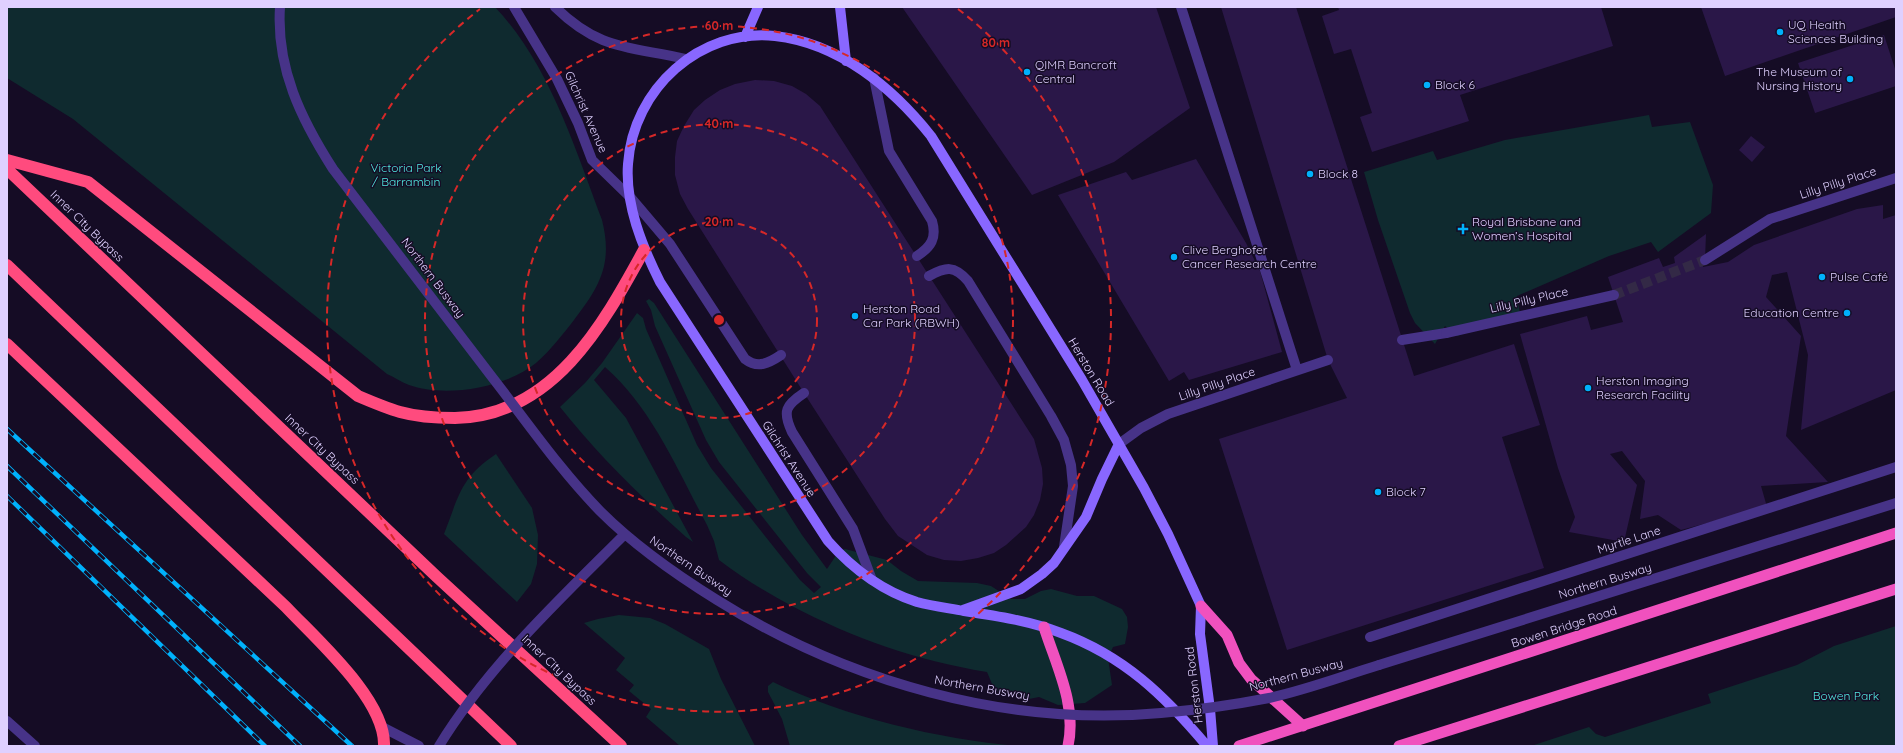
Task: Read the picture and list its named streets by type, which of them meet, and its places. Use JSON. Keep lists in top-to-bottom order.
{
  "streets": {
    "highway": ["Inner City Bypass", "Bowen Bridge Road"],
    "main road": ["Gilchrist Avenue", "Herston Road"],
    "street": ["Lilly Pilly Place", "Northern Busway", "Myrtle Lane"]
  },
  "crossings": [
    ["Gilchrist Avenue", "Herston Road"],
    ["Lilly Pilly Place", "Herston Road"]
  ],
  "parks": ["Victoria Park / Barrambin", "Bowen Park"],
  "places": {
    "other": [
      "UQ Health Sciences Building",
      "QIMR Bancroft Central",
      "The Museum of Nursing History",
      "Block 6",
      "Block 8",
      "Clive Berghofer Cancer Research Centre",
      "Pulse Café",
      "Education Centre",
      "Herston Road Car Park (RBWH)",
      "Herston Imaging Research Facility",
      "Block 7"
    ],
    "health": ["Royal Brisbane and Women’s Hospital"]
  },
  "rings": [
    "60 m",
    "80 m",
    "40 m",
    "20 m"
  ]
}
